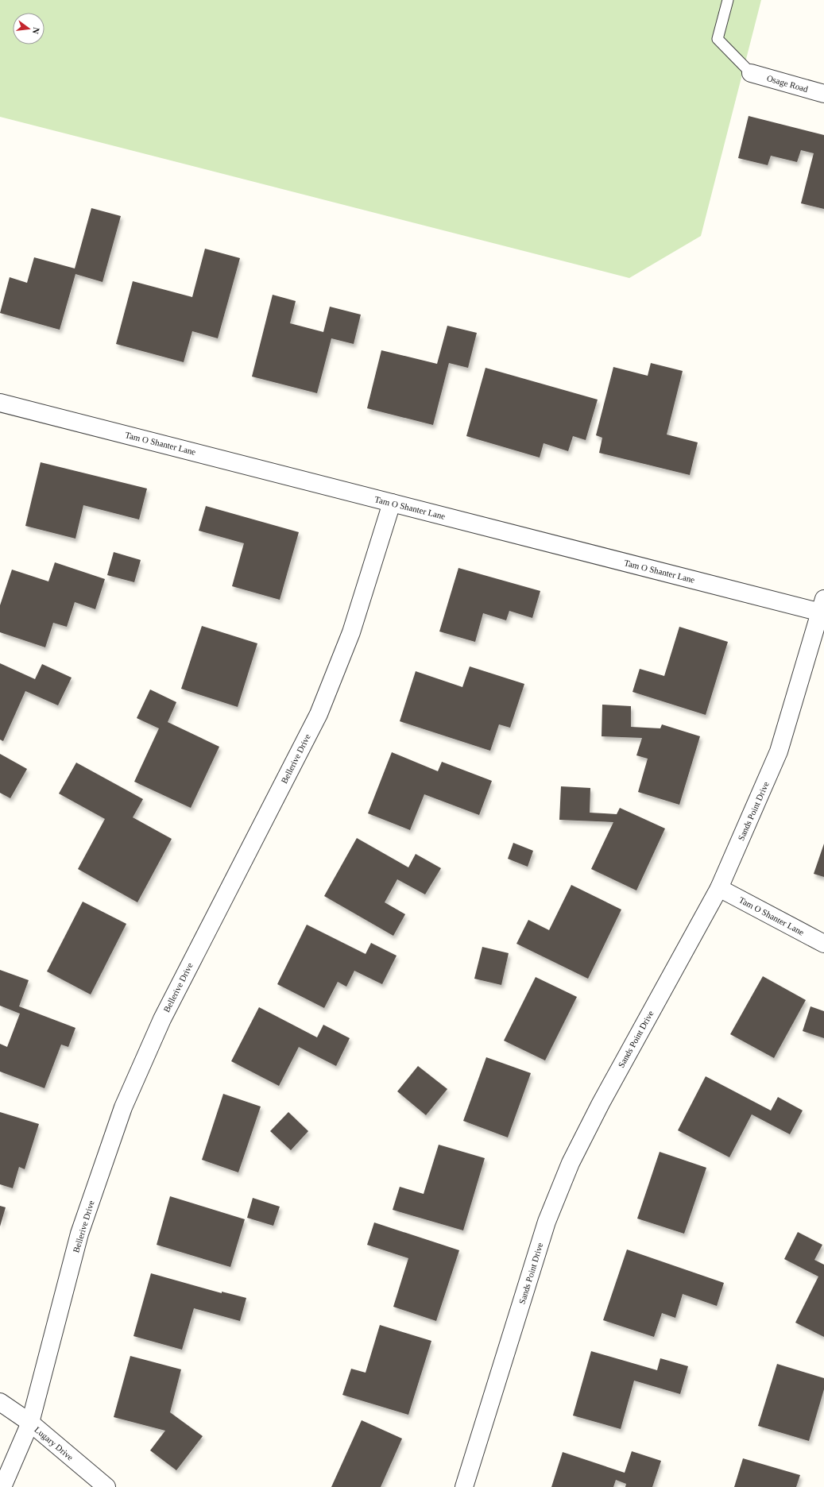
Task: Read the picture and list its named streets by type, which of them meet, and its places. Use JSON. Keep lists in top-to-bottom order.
{
  "streets": {
    "street": [
      "Osage Road",
      "Tam O Shanter Lane",
      "Bellerive Drive",
      "Sands Point Drive",
      "Lugary Drive"
    ]
  },
  "crossings": [
    ["Tam O Shanter Lane", "Bellerive Drive"],
    ["Tam O Shanter Lane", "Sands Point Drive"],
    ["Bellerive Drive", "Lugary Drive"]
  ],
  "north": "right"
}
